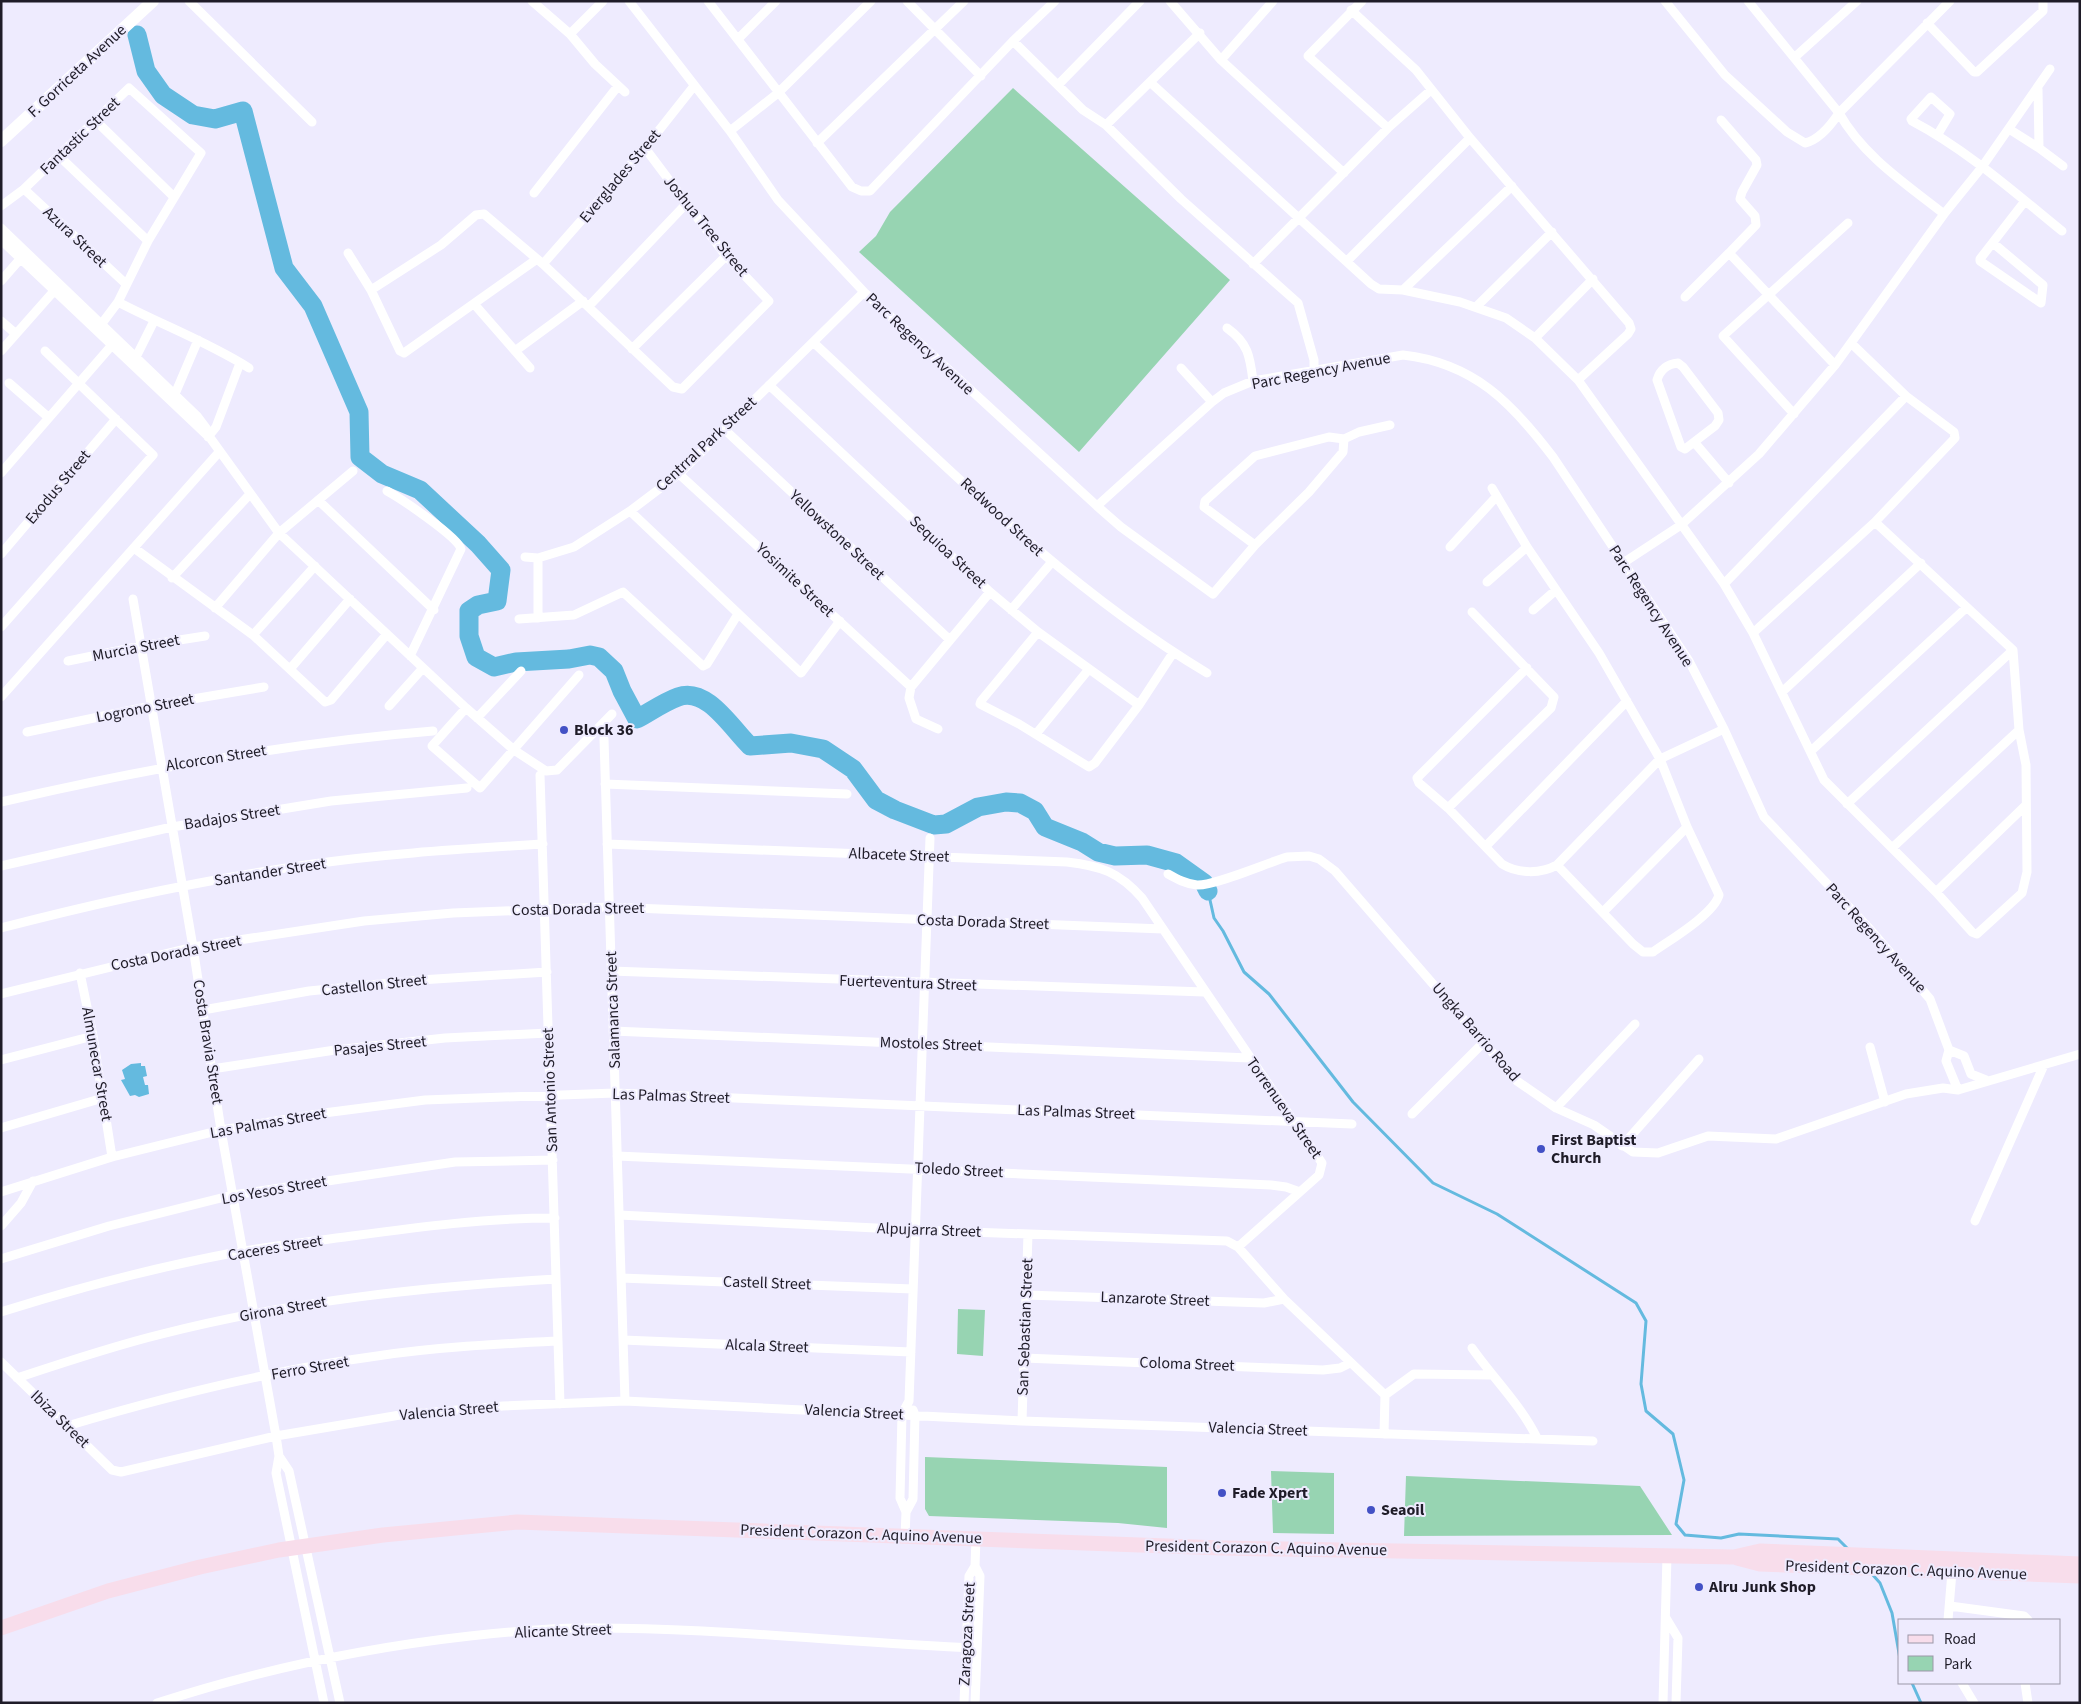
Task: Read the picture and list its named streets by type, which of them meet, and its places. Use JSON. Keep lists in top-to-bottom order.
{
  "streets": {
    "main road": ["F. Gorriceta Avenue", "President Corazon C. Aquino Avenue"],
    "street": [
      "Fantastic Street",
      "Everglades Street",
      "Joshua Tree Street",
      "Azura Street",
      "Parc Regency Avenue",
      "Centrral Park Street",
      "Exodus Street",
      "Redwood Street",
      "Yellowstone Street",
      "Sequioa Street",
      "Yosimite Street",
      "Murcia Street",
      "Logrono Street",
      "Alcorcon Street",
      "Badajos Street",
      "Albacete Street",
      "Santander Street",
      "Costa Dorada Street",
      "Fuerteventura Street",
      "Castellon Street",
      "Salamanca Street",
      "Ungka Barrio Road",
      "Costa Bravia Street",
      "Mostoles Street",
      "Pasajes Street",
      "Almunecar Street",
      "San Antonio Street",
      "Las Palmas Street",
      "Torrenueva Street",
      "Toledo Street",
      "Los Yesos Street",
      "Alpujarra Street",
      "Caceres Street",
      "Castell Street",
      "Lanzarote Street",
      "Girona Street",
      "San Sebastian Street",
      "Alcala Street",
      "Coloma Street",
      "Ferro Street",
      "Valencia Street",
      "Ibiza Street",
      "Alicante Street",
      "Zaragoza Street"
    ]
  },
  "crossings": [
    ["Fantastic Street", "Azura Street"],
    ["Everglades Street", "Joshua Tree Street"],
    ["Everglades Street", "Parc Regency Avenue"],
    ["Parc Regency Avenue", "Centrral Park Street"],
    ["Parc Regency Avenue", "Ungka Barrio Road"],
    ["Centrral Park Street", "Redwood Street"],
    ["Centrral Park Street", "Yellowstone Street"],
    ["Centrral Park Street", "Sequioa Street"],
    ["Centrral Park Street", "Yosimite Street"],
    ["Murcia Street", "Costa Bravia Street"],
    ["Logrono Street", "Costa Bravia Street"],
    ["Alcorcon Street", "Costa Bravia Street"],
    ["Badajos Street", "Costa Bravia Street"],
    ["Albacete Street", "Costa Dorada Street"],
    ["Albacete Street", "Salamanca Street"],
    ["Albacete Street", "Torrenueva Street"],
    ["Santander Street", "Costa Bravia Street"],
    ["Santander Street", "San Antonio Street"],
    ["Costa Dorada Street", "Salamanca Street"],
    ["Costa Dorada Street", "Costa Bravia Street"],
    ["Costa Dorada Street", "Almunecar Street"],
    ["Costa Dorada Street", "San Antonio Street"],
    ["Costa Dorada Street", "Torrenueva Street"],
    ["Fuerteventura Street", "Salamanca Street"],
    ["Fuerteventura Street", "Torrenueva Street"],
    ["Castellon Street", "Costa Bravia Street"],
    ["Castellon Street", "San Antonio Street"],
    ["Salamanca Street", "Mostoles Street"],
    ["Salamanca Street", "Las Palmas Street"],
    ["Salamanca Street", "Toledo Street"],
    ["Salamanca Street", "Alpujarra Street"],
    ["Salamanca Street", "Castell Street"],
    ["Salamanca Street", "Alcala Street"],
    ["Salamanca Street", "Valencia Street"],
    ["Costa Bravia Street", "Pasajes Street"],
    ["Costa Bravia Street", "Las Palmas Street"],
    ["Costa Bravia Street", "Los Yesos Street"],
    ["Costa Bravia Street", "Caceres Street"],
    ["Costa Bravia Street", "Girona Street"],
    ["Costa Bravia Street", "Ferro Street"],
    ["Costa Bravia Street", "Valencia Street"],
    ["Costa Bravia Street", "President Corazon C. Aquino Avenue"],
    ["Mostoles Street", "Torrenueva Street"],
    ["Pasajes Street", "San Antonio Street"],
    ["Almunecar Street", "Las Palmas Street"],
    ["San Antonio Street", "Las Palmas Street"],
    ["San Antonio Street", "Los Yesos Street"],
    ["San Antonio Street", "Caceres Street"],
    ["San Antonio Street", "Girona Street"],
    ["San Antonio Street", "Ferro Street"],
    ["San Antonio Street", "Valencia Street"],
    ["Las Palmas Street", "Torrenueva Street"],
    ["Torrenueva Street", "Toledo Street"],
    ["Torrenueva Street", "Alpujarra Street"],
    ["Alpujarra Street", "San Sebastian Street"],
    ["Lanzarote Street", "San Sebastian Street"],
    ["Girona Street", "Ibiza Street"],
    ["San Sebastian Street", "Coloma Street"],
    ["San Sebastian Street", "Valencia Street"],
    ["Ferro Street", "Ibiza Street"],
    ["Valencia Street", "Ibiza Street"],
    ["President Corazon C. Aquino Avenue", "Zaragoza Street"],
    ["Alicante Street", "Zaragoza Street"]
  ],
  "places": [
    "Block 36",
    "First Baptist Church",
    "Fade Xpert",
    "Seaoil",
    "Alru Junk Shop"
  ],
  "legend": ["Road", "Park"]
}
